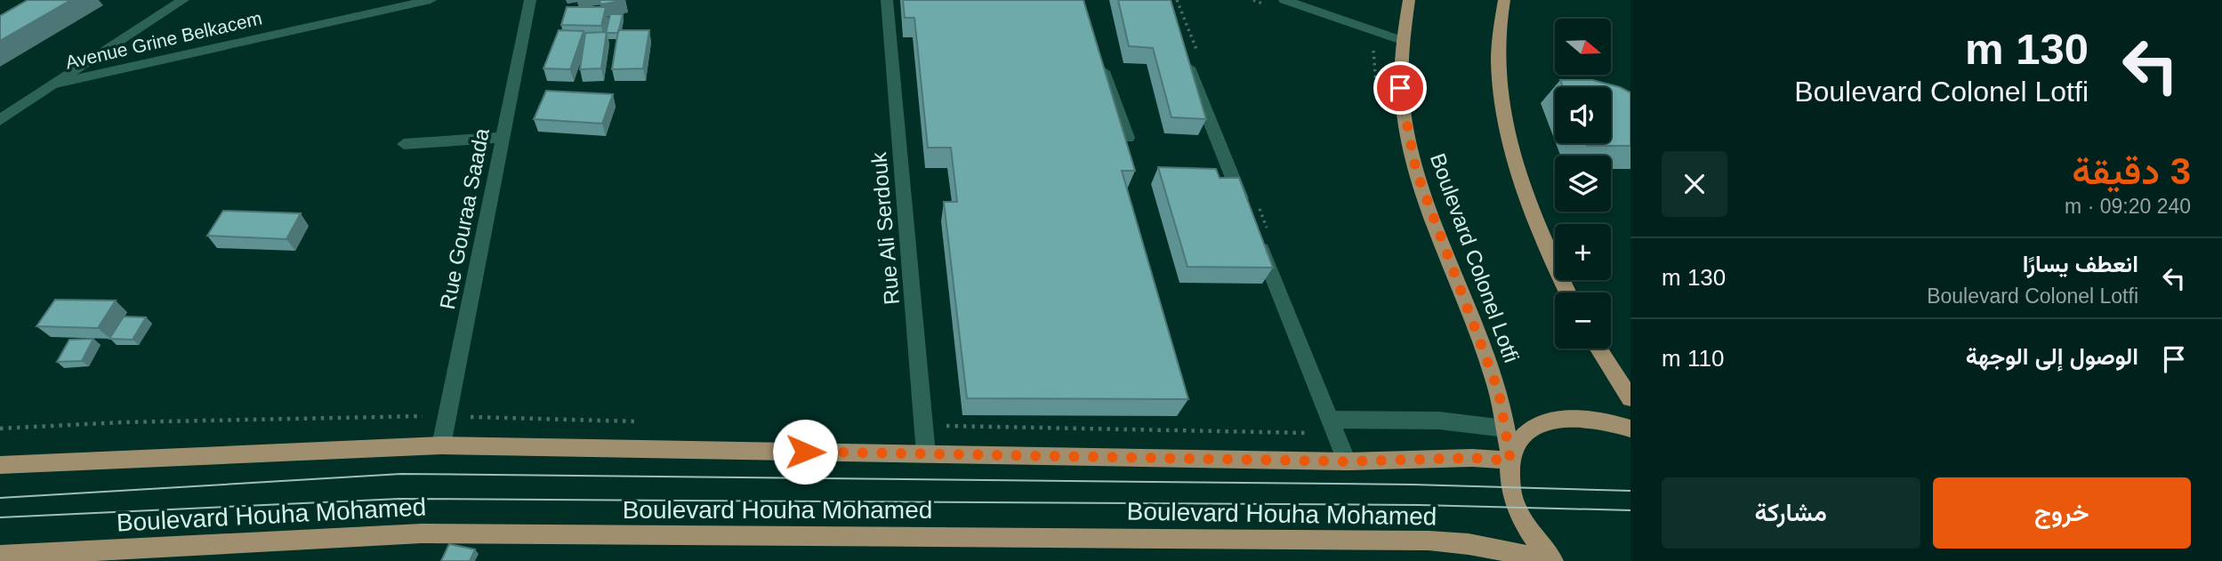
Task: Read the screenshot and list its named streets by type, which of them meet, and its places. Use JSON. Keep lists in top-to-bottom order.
{
  "streets": {
    "main road": ["Boulevard Colonel Lotfi", "Boulevard Houha Mohamed"],
    "street": ["Avenue Grine Belkacem", "Rue Gouraa Saada", "Rue Ali Serdouk"]
  },
  "crossings": [
    ["Boulevard Colonel Lotfi", "Boulevard Houha Mohamed"]
  ],
  "north": "right",
  "page": {
    "turn": ["130 m", "Boulevard Colonel Lotfi"],
    "map_buttons": ["+", "−"],
    "heading": ["3 دقيقة", "240 m · 09:20"],
    "list": [
      {
        "name": "انعطف يسارًا",
        "note": "Boulevard Colonel Lotfi",
        "value": "130 m"
      },
      {
        "name": "الوصول إلى الوجهة",
        "value": "110 m"
      }
    ],
    "buttons": ["خروج", "مشاركة"]
  }
}
